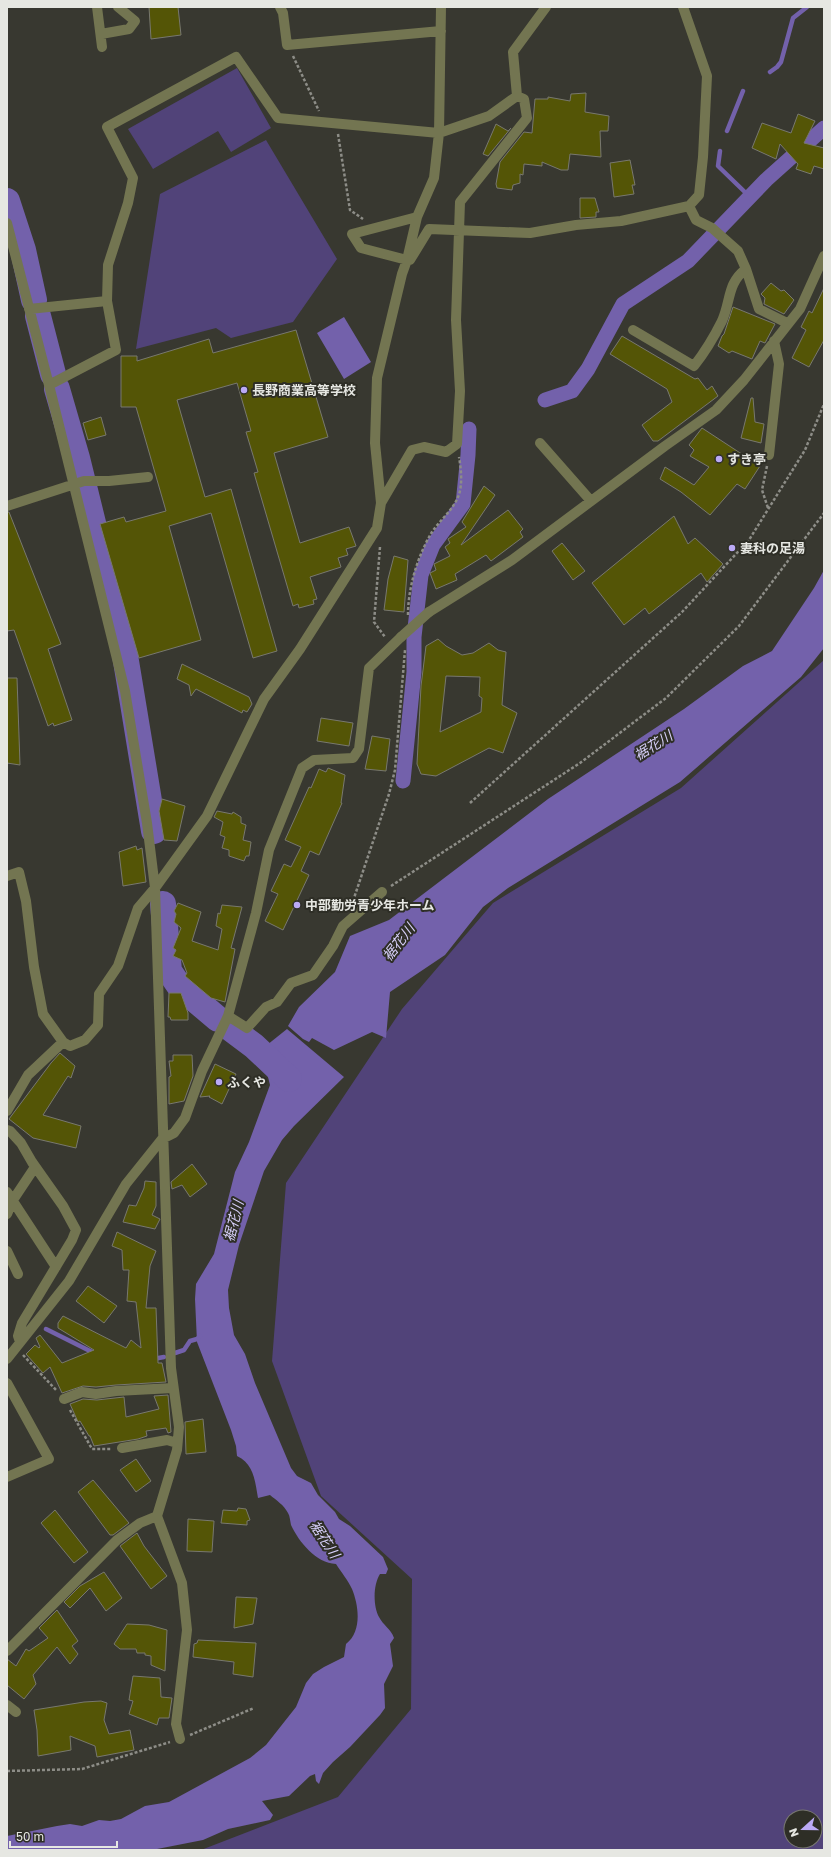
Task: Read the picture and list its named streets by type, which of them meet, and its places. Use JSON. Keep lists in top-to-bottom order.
{
  "water": ["裾花川"],
  "places": [
    "長野商業高等学校",
    "すき亭",
    "妻科の足湯",
    "中部勤労青少年ホーム",
    "ふくや"
  ],
  "scale_bar": "50 m",
  "north": "left"
}
